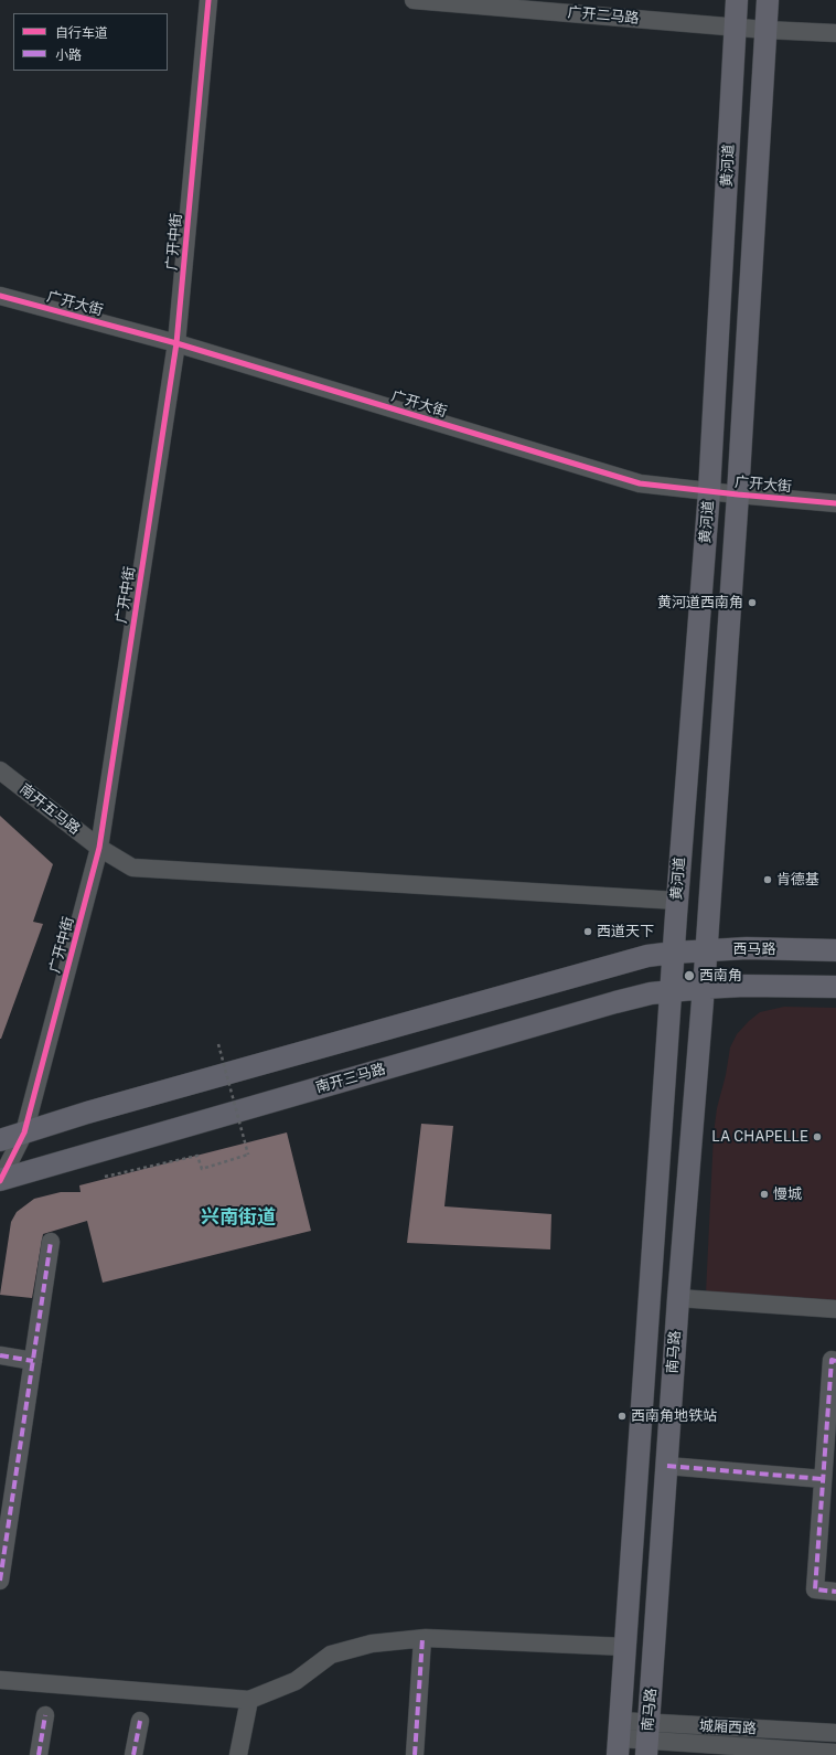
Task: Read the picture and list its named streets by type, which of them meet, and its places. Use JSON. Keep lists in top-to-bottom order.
{
  "streets": {
    "main road": [
      "黄河道",
      "西马路",
      "南开三马路",
      "南马路"
    ],
    "street": [
      "广开二马路",
      "广开中街",
      "广开大街",
      "南开五马路",
      "城厢西路"
    ]
  },
  "crossings": [
    ["广开二马路", "黄河道"],
    ["黄河道", "广开大街"],
    ["黄河道", "南开五马路"],
    ["黄河道", "西马路"],
    ["黄河道", "南开三马路"],
    ["黄河道", "南马路"],
    ["广开中街", "广开大街"],
    ["广开中街", "南开五马路"],
    ["广开中街", "南开三马路"],
    ["西马路", "南马路"],
    ["南开三马路", "南马路"],
    ["南马路", "城厢西路"]
  ],
  "districts": ["兴南街道"],
  "places": [
    "黄河道西南角",
    "肯德基",
    "西道天下",
    "西南角",
    "LA CHAPELLE",
    "慢城",
    "西南角地铁站"
  ],
  "legend": ["自行车道", "小路"]
}
